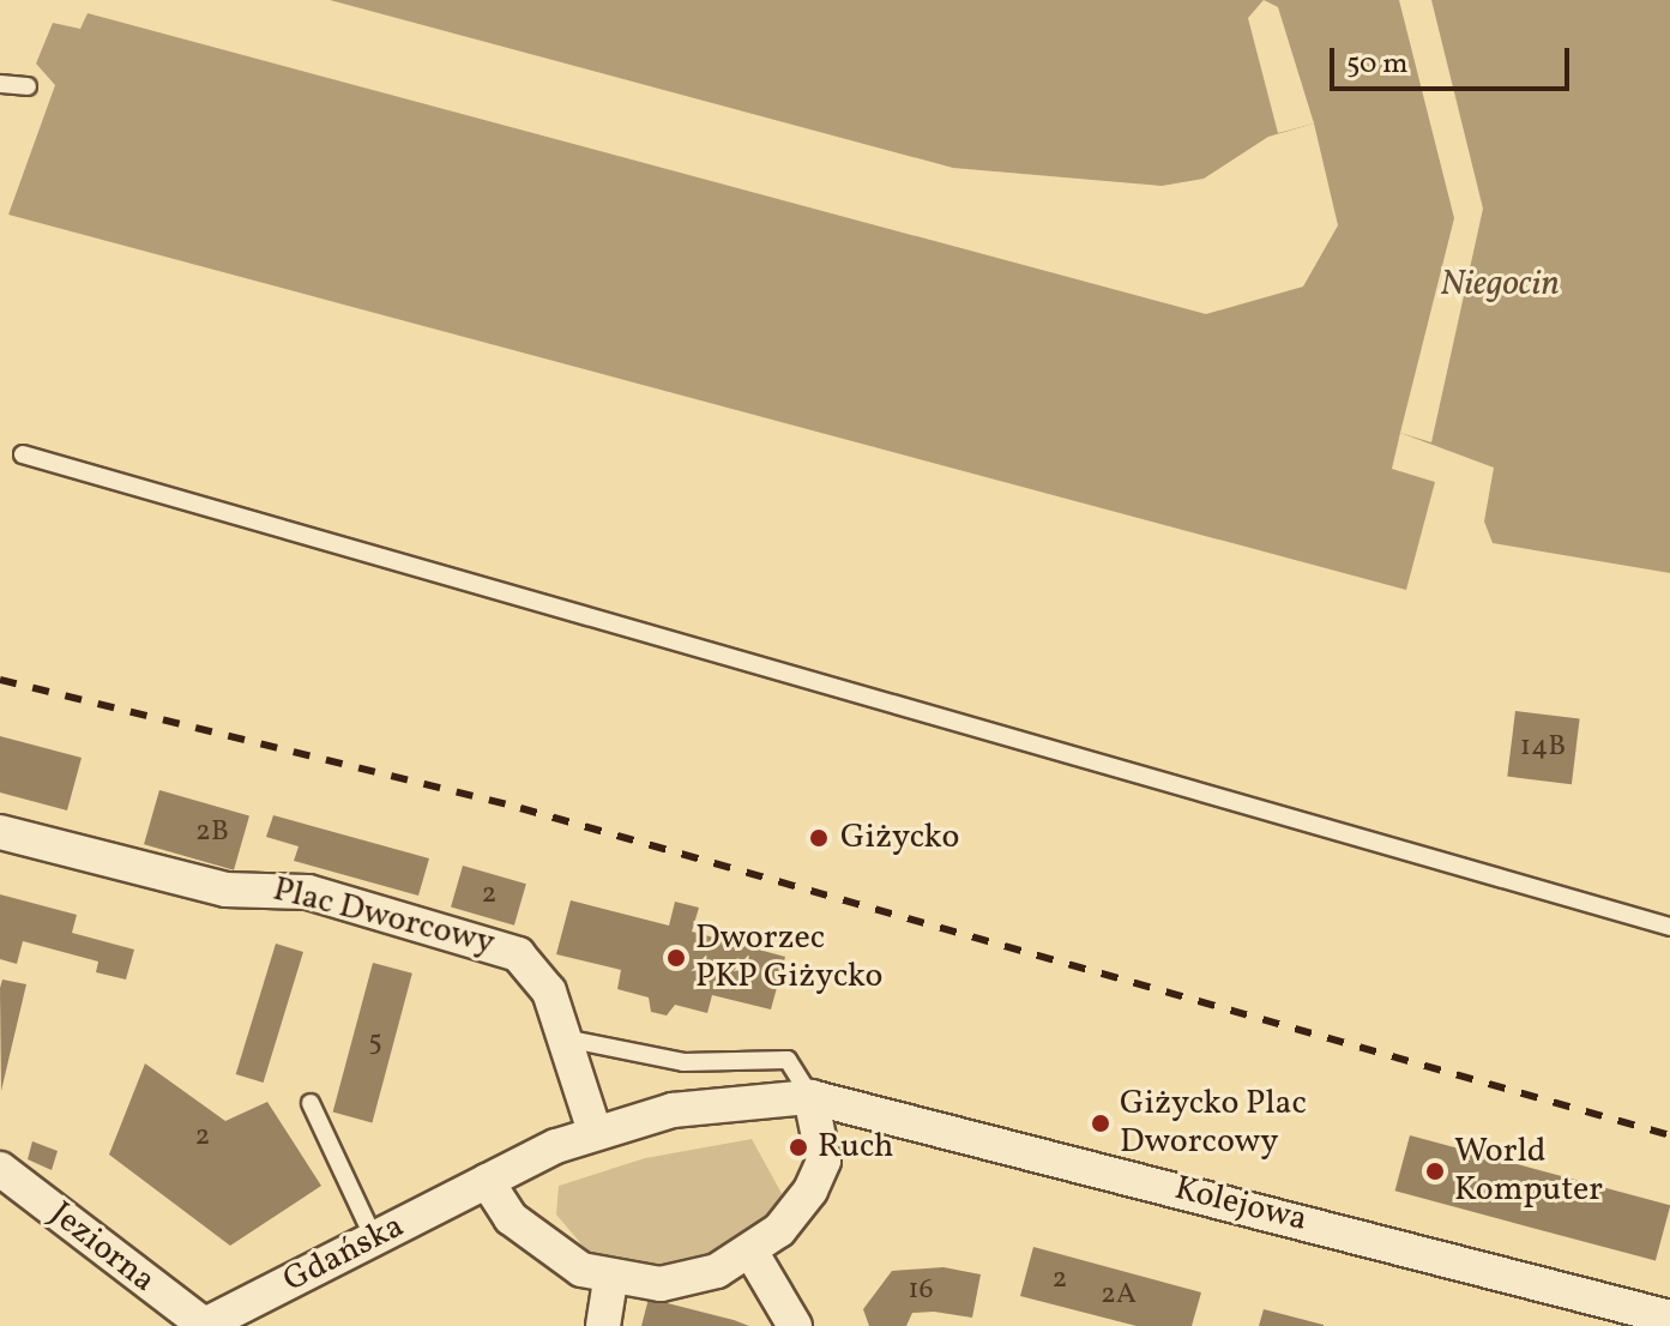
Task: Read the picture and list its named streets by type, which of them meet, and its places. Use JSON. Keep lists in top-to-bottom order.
{
  "streets": {
    "street": [
      "Plac Dworcowy",
      "Kolejowa",
      "Jeziorna",
      "Gdańska"
    ]
  },
  "crossings": [
    ["Jeziorna", "Gdańska"]
  ],
  "water": ["Niegocin"],
  "places": [
    "Giżycko",
    "Dworzec PKP Giżycko",
    "Giżycko Plac Dworcowy",
    "Ruch",
    "World Komputer"
  ],
  "house_numbers": [
    "14B",
    "2B",
    "2",
    "5",
    "2",
    "2",
    "16",
    "2A"
  ],
  "scale_bar": "50 m"
}
